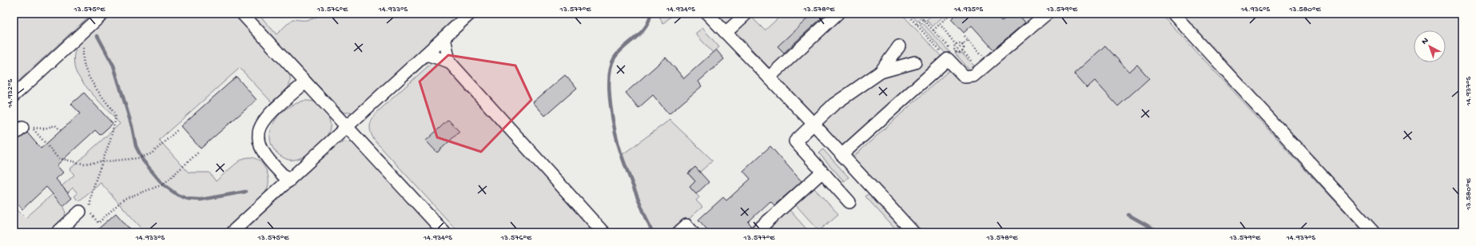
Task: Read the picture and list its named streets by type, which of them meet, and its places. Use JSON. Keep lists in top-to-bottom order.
{
  "north": "top left",
  "coordinates": [
    "13.575°E",
    "13.576°E",
    "14.933°S",
    "13.577°E",
    "14.934°S",
    "13.578°E",
    "14.935°S",
    "13.579°E",
    "14.936°S",
    "13.580°E",
    "14.937°S",
    "14.932°S"
  ]
}
